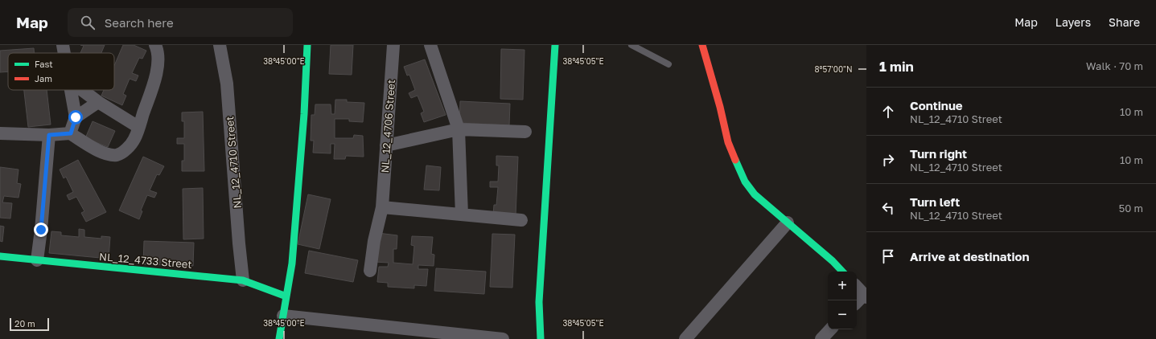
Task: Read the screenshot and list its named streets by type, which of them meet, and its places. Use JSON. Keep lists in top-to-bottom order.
{
  "streets": {
    "street": ["NL_12_4706 Street", "NL_12_4710 Street", "NL_12_4733 Street"]
  },
  "crossings": [
    ["NL_12_4710 Street", "NL_12_4733 Street"]
  ],
  "legend": ["Fast", "Jam"],
  "scale_bar": "20 m",
  "page": {
    "header": "Map",
    "search": "Search here",
    "nav": ["Map", "Layers", "Share"],
    "heading": ["1 min", "Walk · 70 m"],
    "list": [
      ["Continue", "NL_12_4710 Street", "10 m"],
      ["Turn right", "NL_12_4710 Street", "10 m"],
      ["Turn left", "NL_12_4710 Street", "50 m"],
      "Arrive at destination"
    ],
    "map_buttons": ["+", "−"],
    "scale": "20 m"
  },
  "coordinates": ["38°45'00\"E", "38°45'05\"E", "8°57'00\"N"]
}
